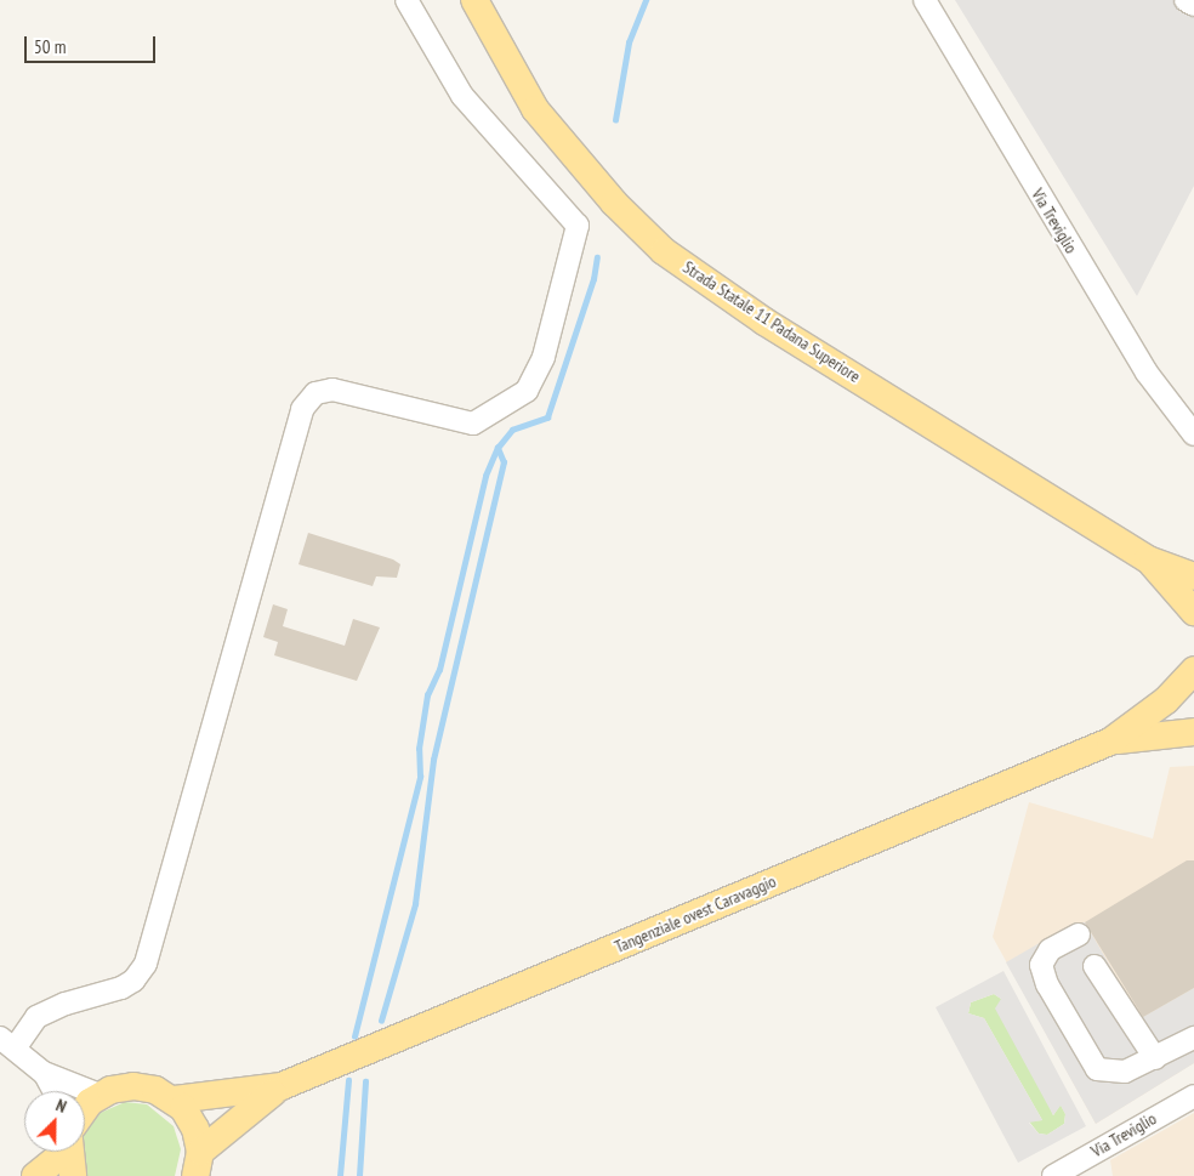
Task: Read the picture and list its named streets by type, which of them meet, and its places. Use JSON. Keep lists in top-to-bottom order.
{
  "streets": {
    "main road": ["Strada Statale 11 Padana Superiore", "Tangenziale ovest Caravaggio"],
    "street": ["Via Treviglio"]
  },
  "scale_bar": "50 m",
  "north": "top right"
}
